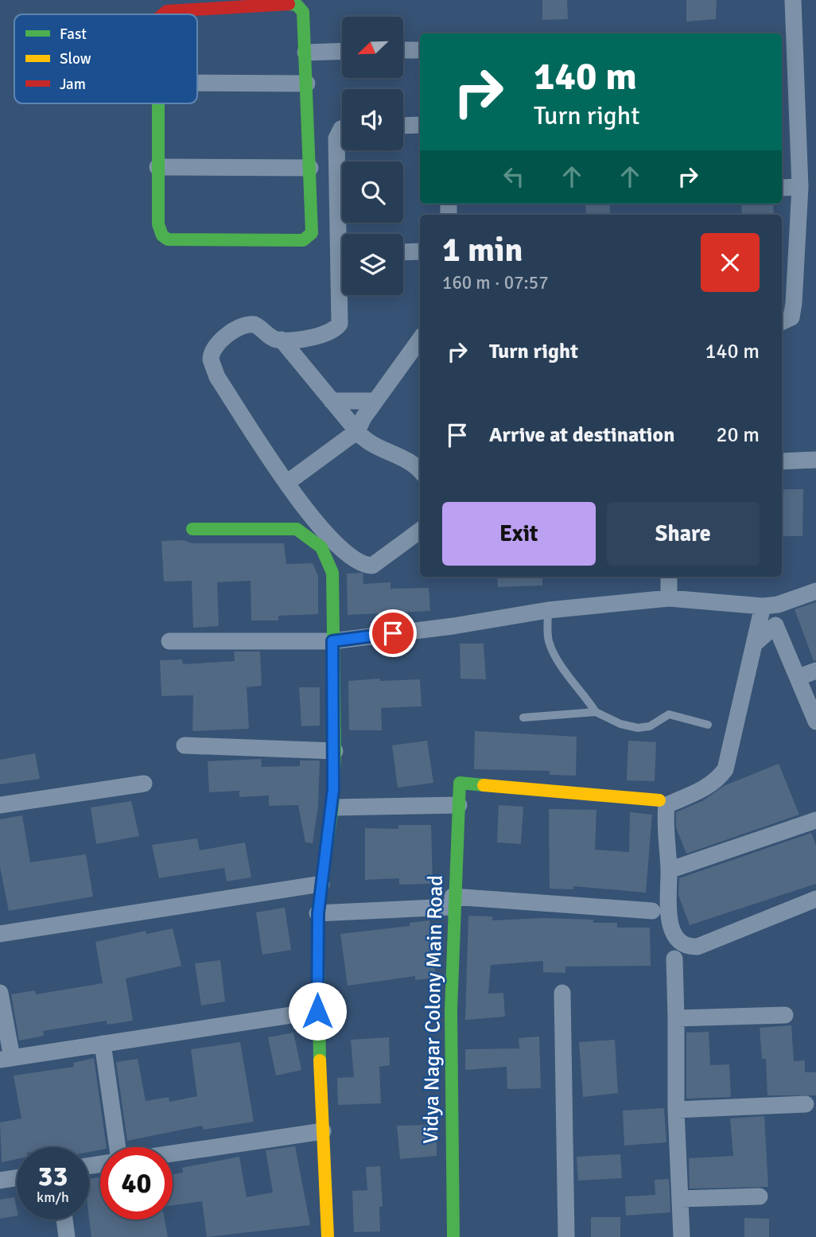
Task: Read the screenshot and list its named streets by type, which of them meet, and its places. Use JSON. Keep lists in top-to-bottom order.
{
  "streets": {
    "street": ["Vidya Nagar Colony Main Road"]
  },
  "legend": ["Fast", "Slow", "Jam"],
  "north": "bottom left",
  "page": {
    "turn": ["140 m", "Turn right"],
    "heading": ["1 min", "160 m · 07:57"],
    "list": [
      {
        "name": "Turn right",
        "value": "140 m"
      },
      {
        "name": "Arrive at destination",
        "value": "20 m"
      }
    ],
    "buttons": ["Exit", "Share"],
    "speed": "33 km/h",
    "limit": "40"
  }
}
